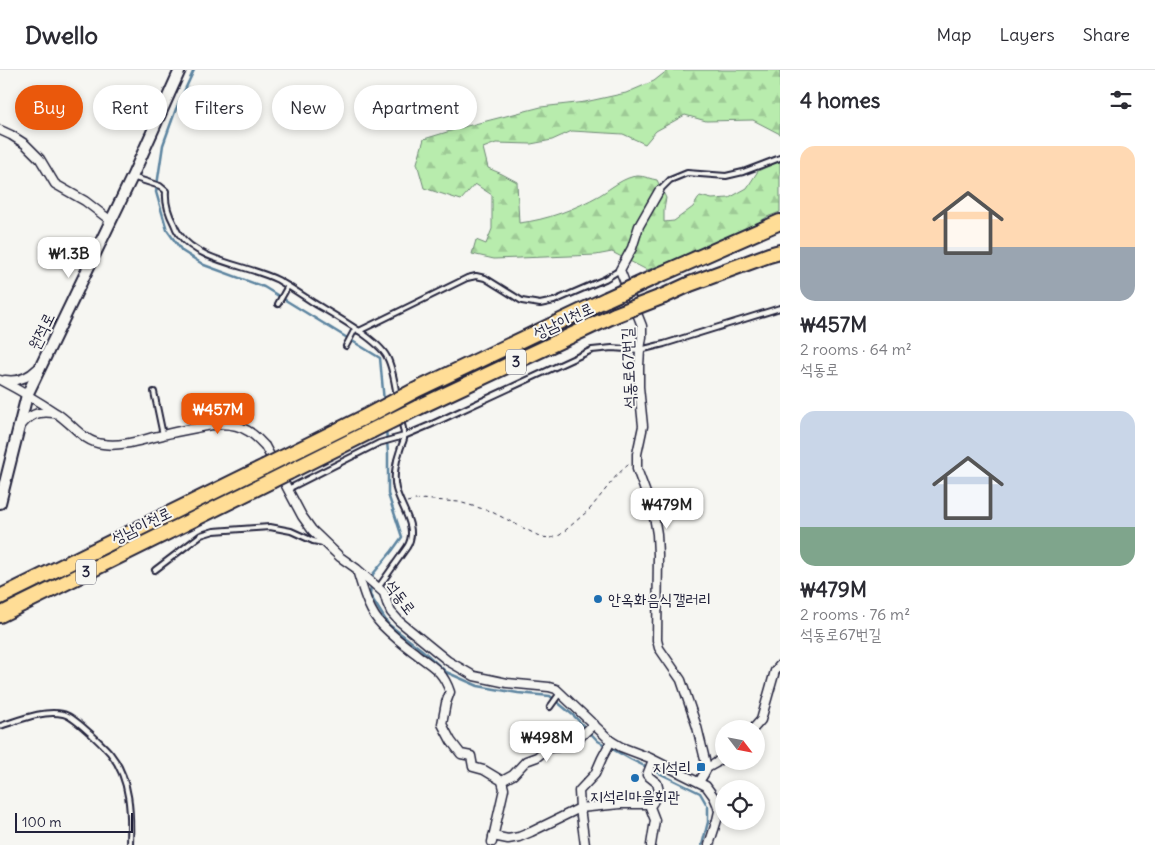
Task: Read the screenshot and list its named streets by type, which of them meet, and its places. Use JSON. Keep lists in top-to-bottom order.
{
  "streets": {
    "highway": ["성남이천로", "3"],
    "street": ["원적로", "석동로67번길", "석동로"]
  },
  "crossings": [
    ["원적로", "석동로"]
  ],
  "places": {
    "other": ["안옥화음식갤러리", "지석리마을회관"],
    "transit": ["지석리"]
  },
  "scale_bar": "100 m",
  "north": "bottom right",
  "page": {
    "header": "Dwello",
    "nav": ["Map", "Layers", "Share"],
    "heading": "4 homes",
    "chip": [
      "Buy",
      "Rent",
      "Filters",
      "New",
      "Apartment"
    ],
    "list": [
      {
        "name": "₩457M",
        "note": "2 rooms · 64 m² · 석동로"
      },
      {
        "name": "₩479M",
        "note": "2 rooms · 76 m² · 석동로67번길"
      }
    ],
    "price": [
      "₩1.3B",
      "₩457M",
      "₩479M",
      "₩498M"
    ],
    "scale": "100 m"
  }
}
